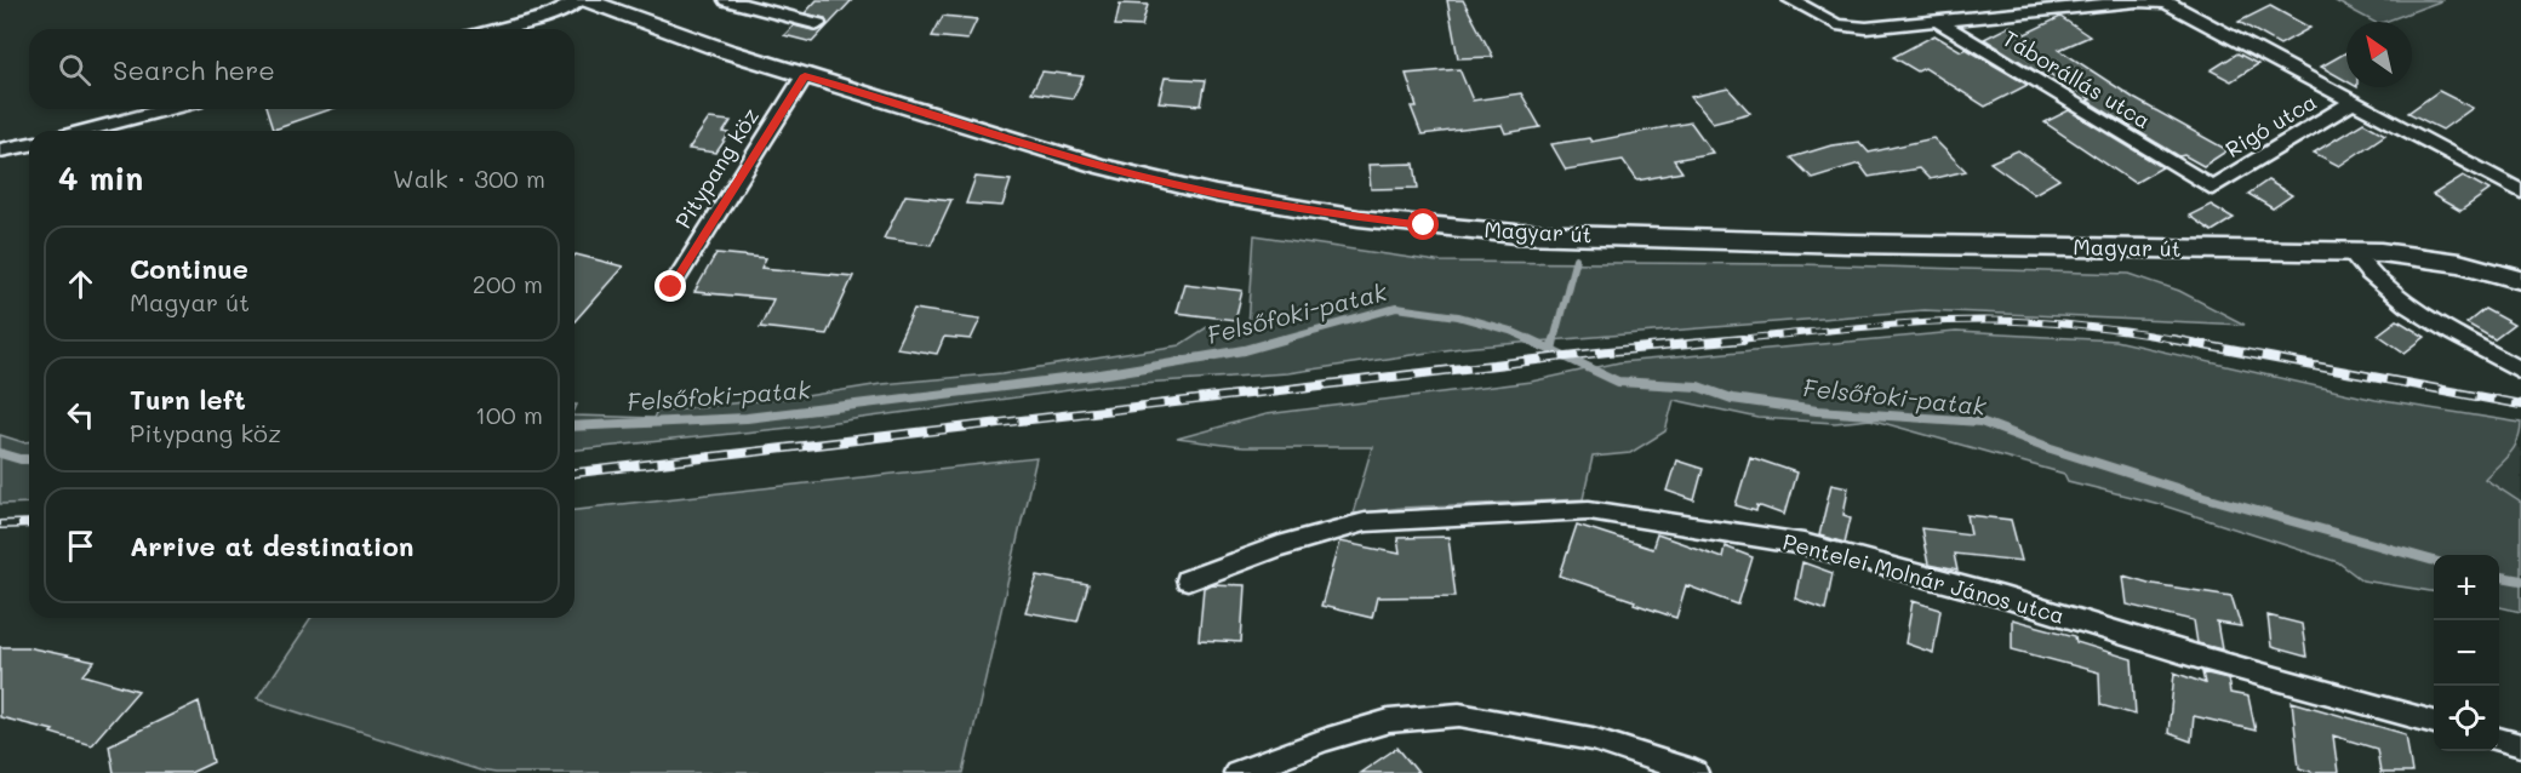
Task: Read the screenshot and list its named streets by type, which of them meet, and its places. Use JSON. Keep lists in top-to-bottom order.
{
  "streets": {
    "street": [
      "Táborállás utca",
      "Rigó utca",
      "Pitypang köz",
      "Magyar út",
      "Pentelei Molnár János utca"
    ]
  },
  "crossings": [
    ["Táborállás utca", "Rigó utca"],
    ["Pitypang köz", "Magyar út"]
  ],
  "water": ["Felsőfoki-patak"],
  "north": "top left",
  "page": {
    "search": "Search here",
    "heading": ["4 min", "Walk · 300 m"],
    "list": [
      ["Continue", "Magyar út", "200 m"],
      ["Turn left", "Pitypang köz", "100 m"],
      "Arrive at destination"
    ],
    "map_buttons": ["+", "−"]
  }
}
